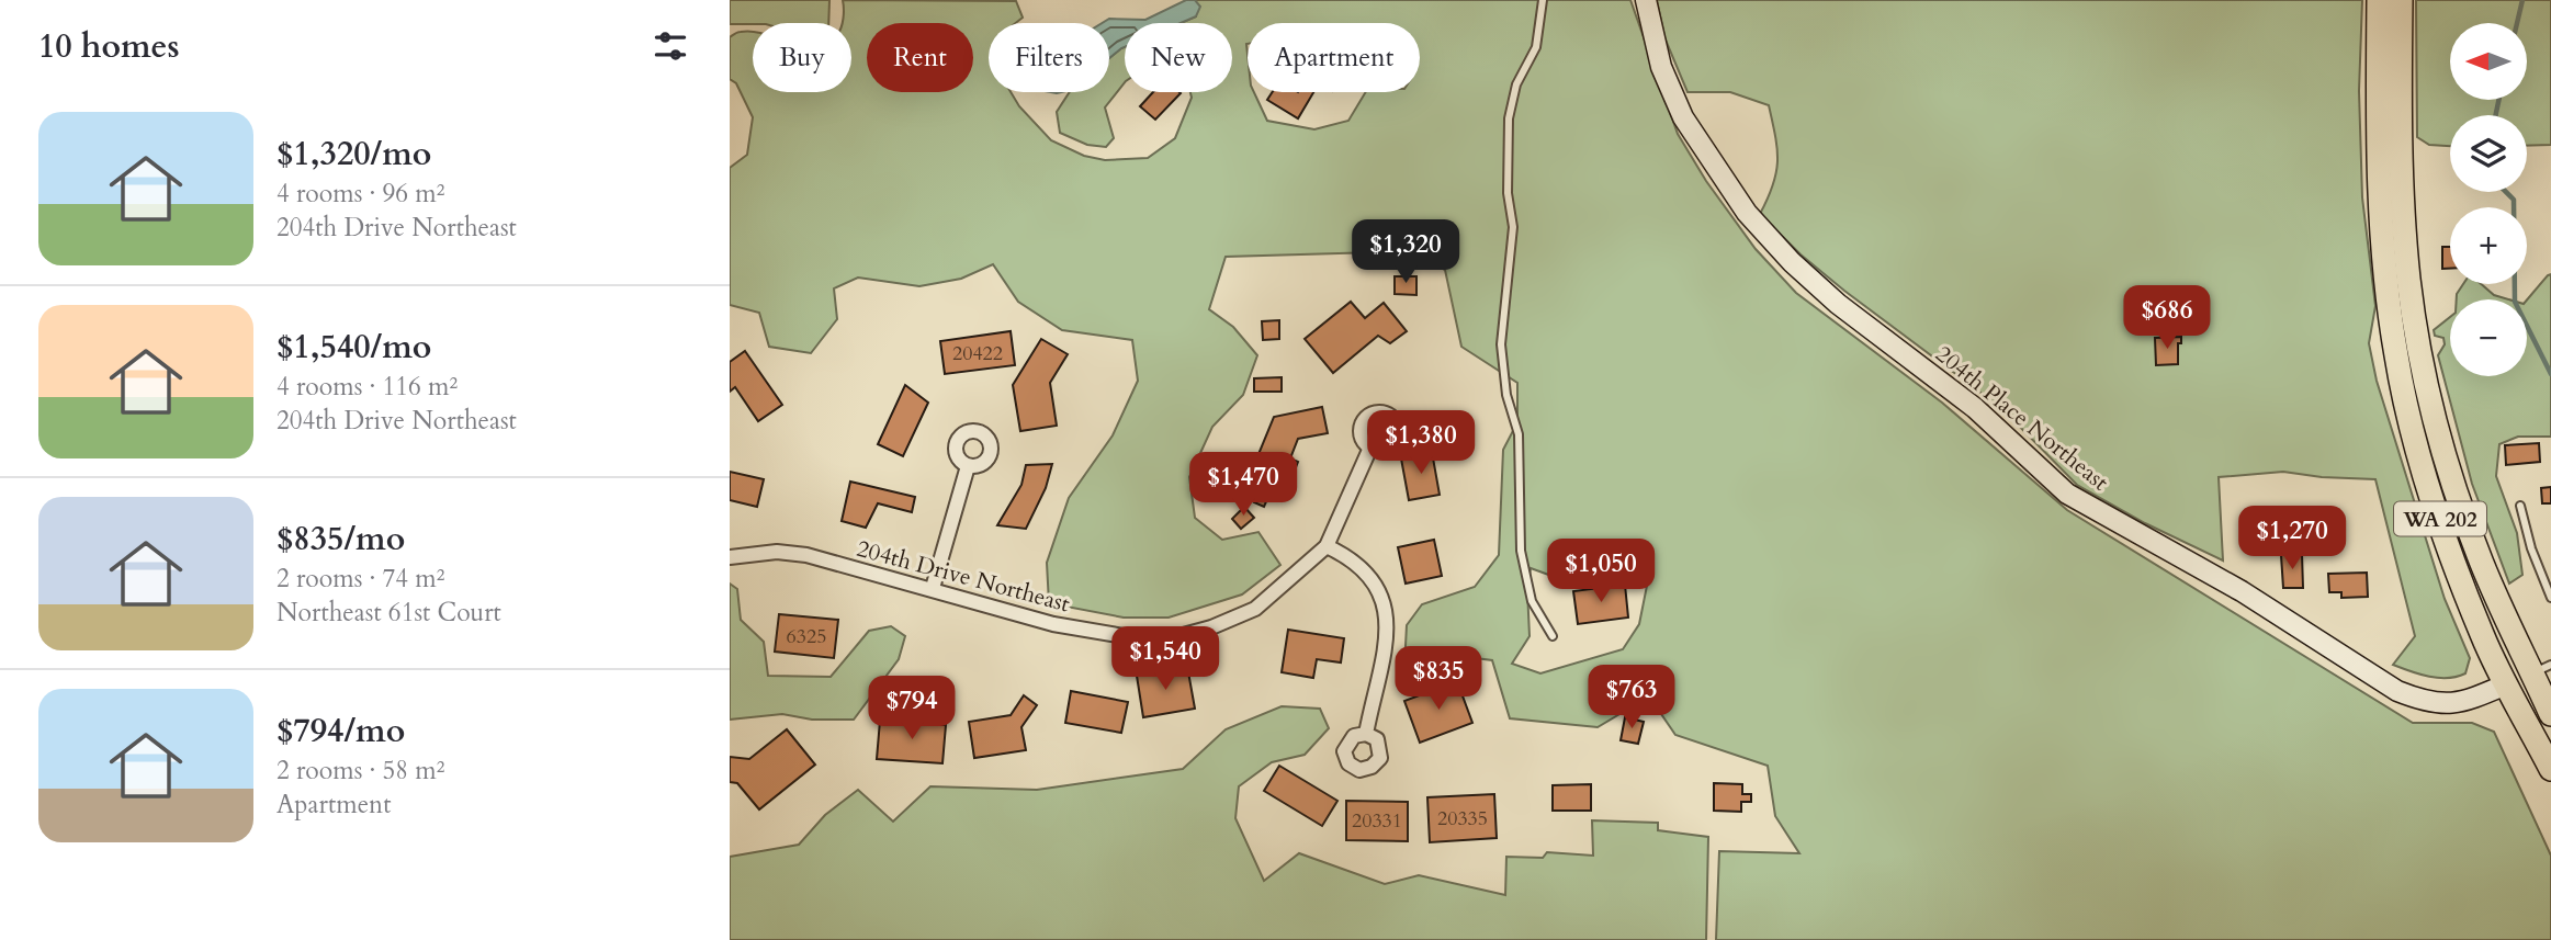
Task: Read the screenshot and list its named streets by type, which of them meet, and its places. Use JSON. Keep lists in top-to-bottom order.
{
  "streets": {
    "main road": ["WA 202"],
    "street": ["204th Place Northeast", "204th Drive Northeast"]
  },
  "crossings": [
    ["204th Place Northeast", "WA 202"]
  ],
  "house_numbers": [
    "20422",
    "6325",
    "20335",
    "20331"
  ],
  "north": "left",
  "page": {
    "heading": "10 homes",
    "map_buttons": ["+", "−"],
    "chip": [
      "Buy",
      "Rent",
      "Filters",
      "New",
      "Apartment"
    ],
    "list": [
      {
        "name": "$1,320/mo",
        "note": "4 rooms · 96 m² · 204th Drive Northeast"
      },
      {
        "name": "$1,540/mo",
        "note": "4 rooms · 116 m² · 204th Drive Northeast"
      },
      {
        "name": "$835/mo",
        "note": "2 rooms · 74 m² · Northeast 61st Court"
      },
      {
        "name": "$794/mo",
        "note": "2 rooms · 58 m² · Apartment"
      }
    ],
    "price": [
      "$1,320",
      "$686",
      "$1,380",
      "$1,470",
      "$1,270",
      "$1,050",
      "$1,540",
      "$835",
      "$763",
      "$794"
    ]
  }
}
